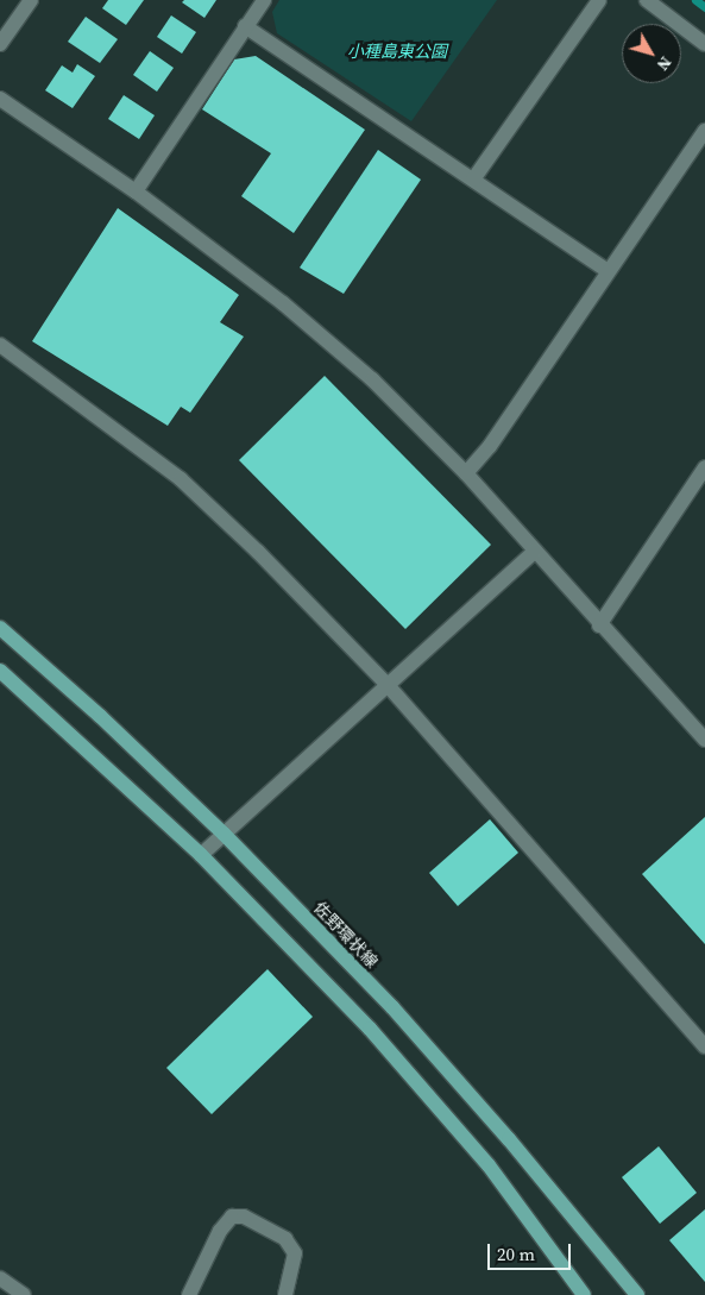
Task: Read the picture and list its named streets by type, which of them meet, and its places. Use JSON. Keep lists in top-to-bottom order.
{
  "streets": {
    "main road": ["佐野環状線"]
  },
  "parks": ["小種島東公園"],
  "scale_bar": "20 m",
  "north": "bottom right"
}
